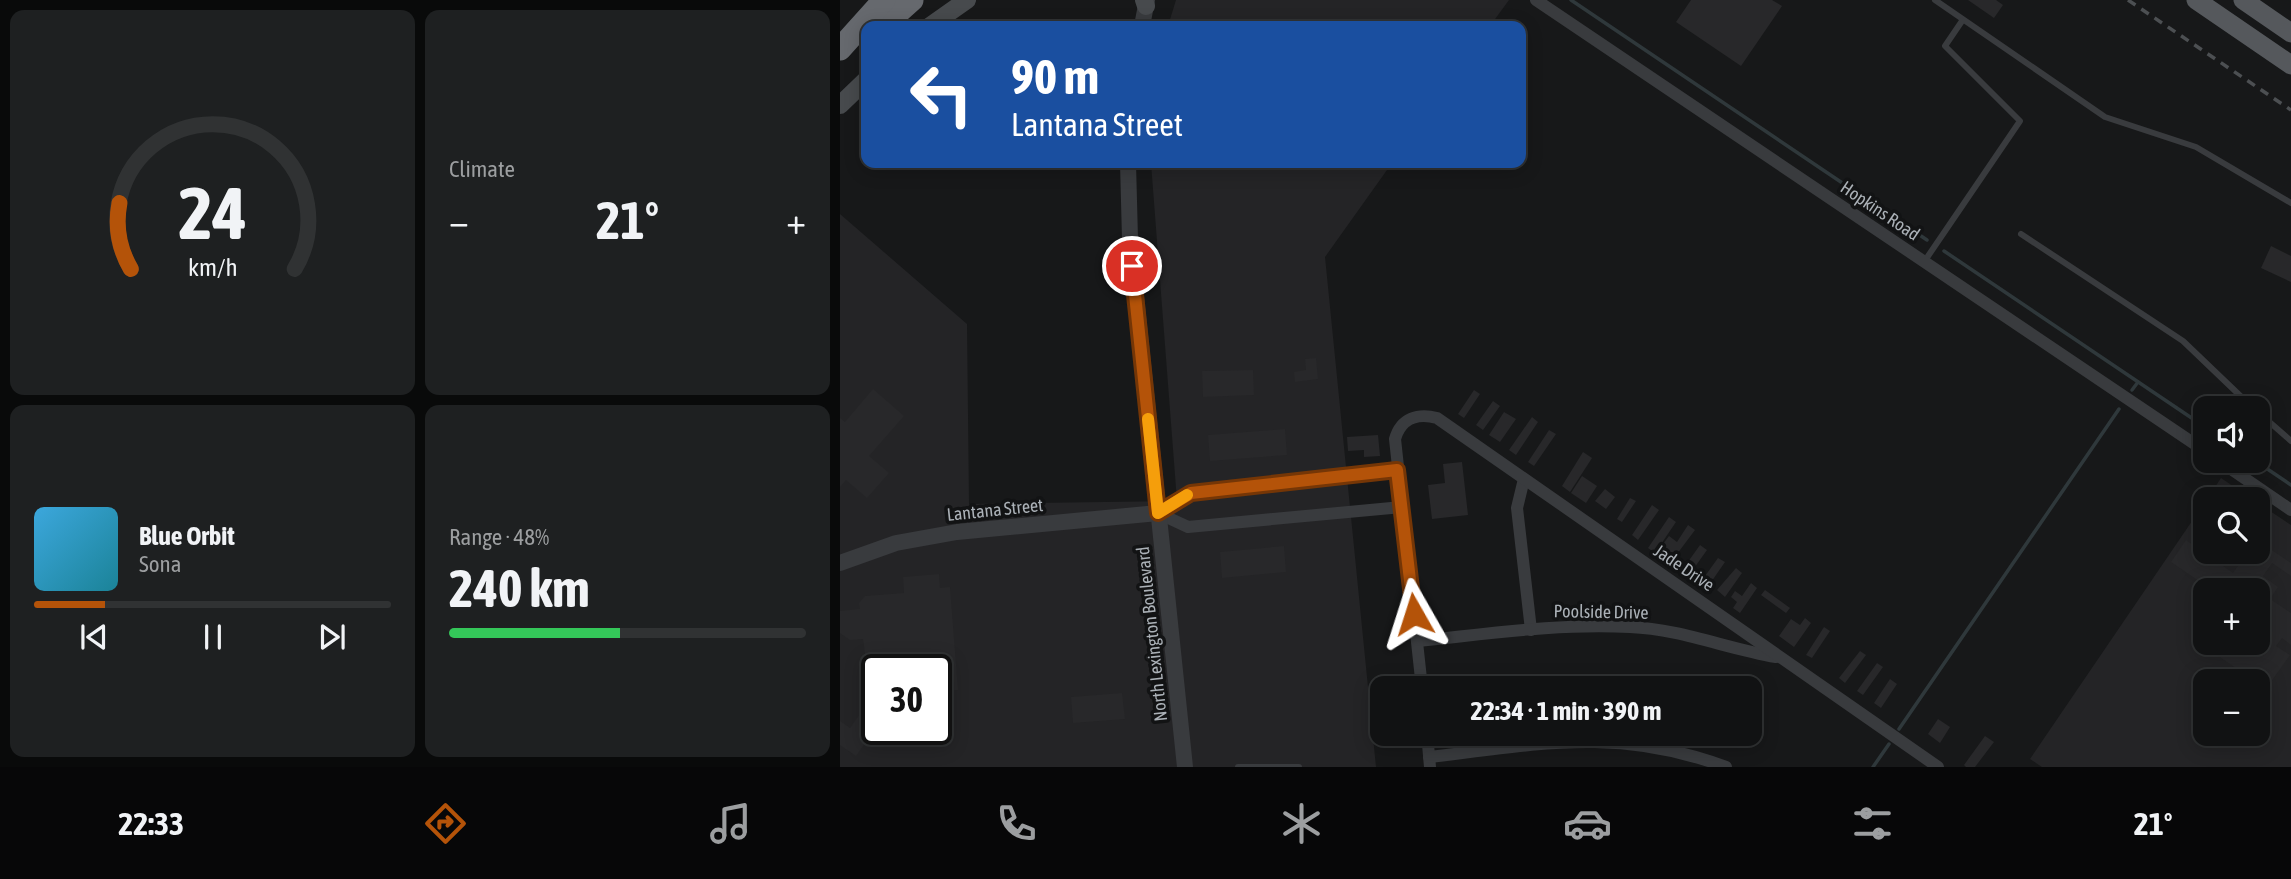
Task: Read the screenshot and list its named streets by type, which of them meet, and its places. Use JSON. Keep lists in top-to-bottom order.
{
  "streets": {
    "street": [
      "Hopkins Road",
      "Lantana Street",
      "Jade Drive",
      "Poolside Drive",
      "North Lexington Boulevard"
    ]
  },
  "crossings": [
    ["Lantana Street", "Jade Drive"],
    ["Lantana Street", "North Lexington Boulevard"],
    ["Jade Drive", "Poolside Drive"]
  ],
  "page": {
    "tile": [
      "Climate",
      ["Range · 48%", "240 km"]
    ],
    "turn": ["90 m", "Lantana Street"],
    "heat": ["−", "21°", "+"],
    "map_buttons": ["+", "−"],
    "song": ["Blue Orbit", "Sona"],
    "limit": "30",
    "trip": "22:34 · 1 min · 390 m",
    "tabs": ["22:33", "21°"],
    "gauge": ["24", "km/h"]
  }
}
